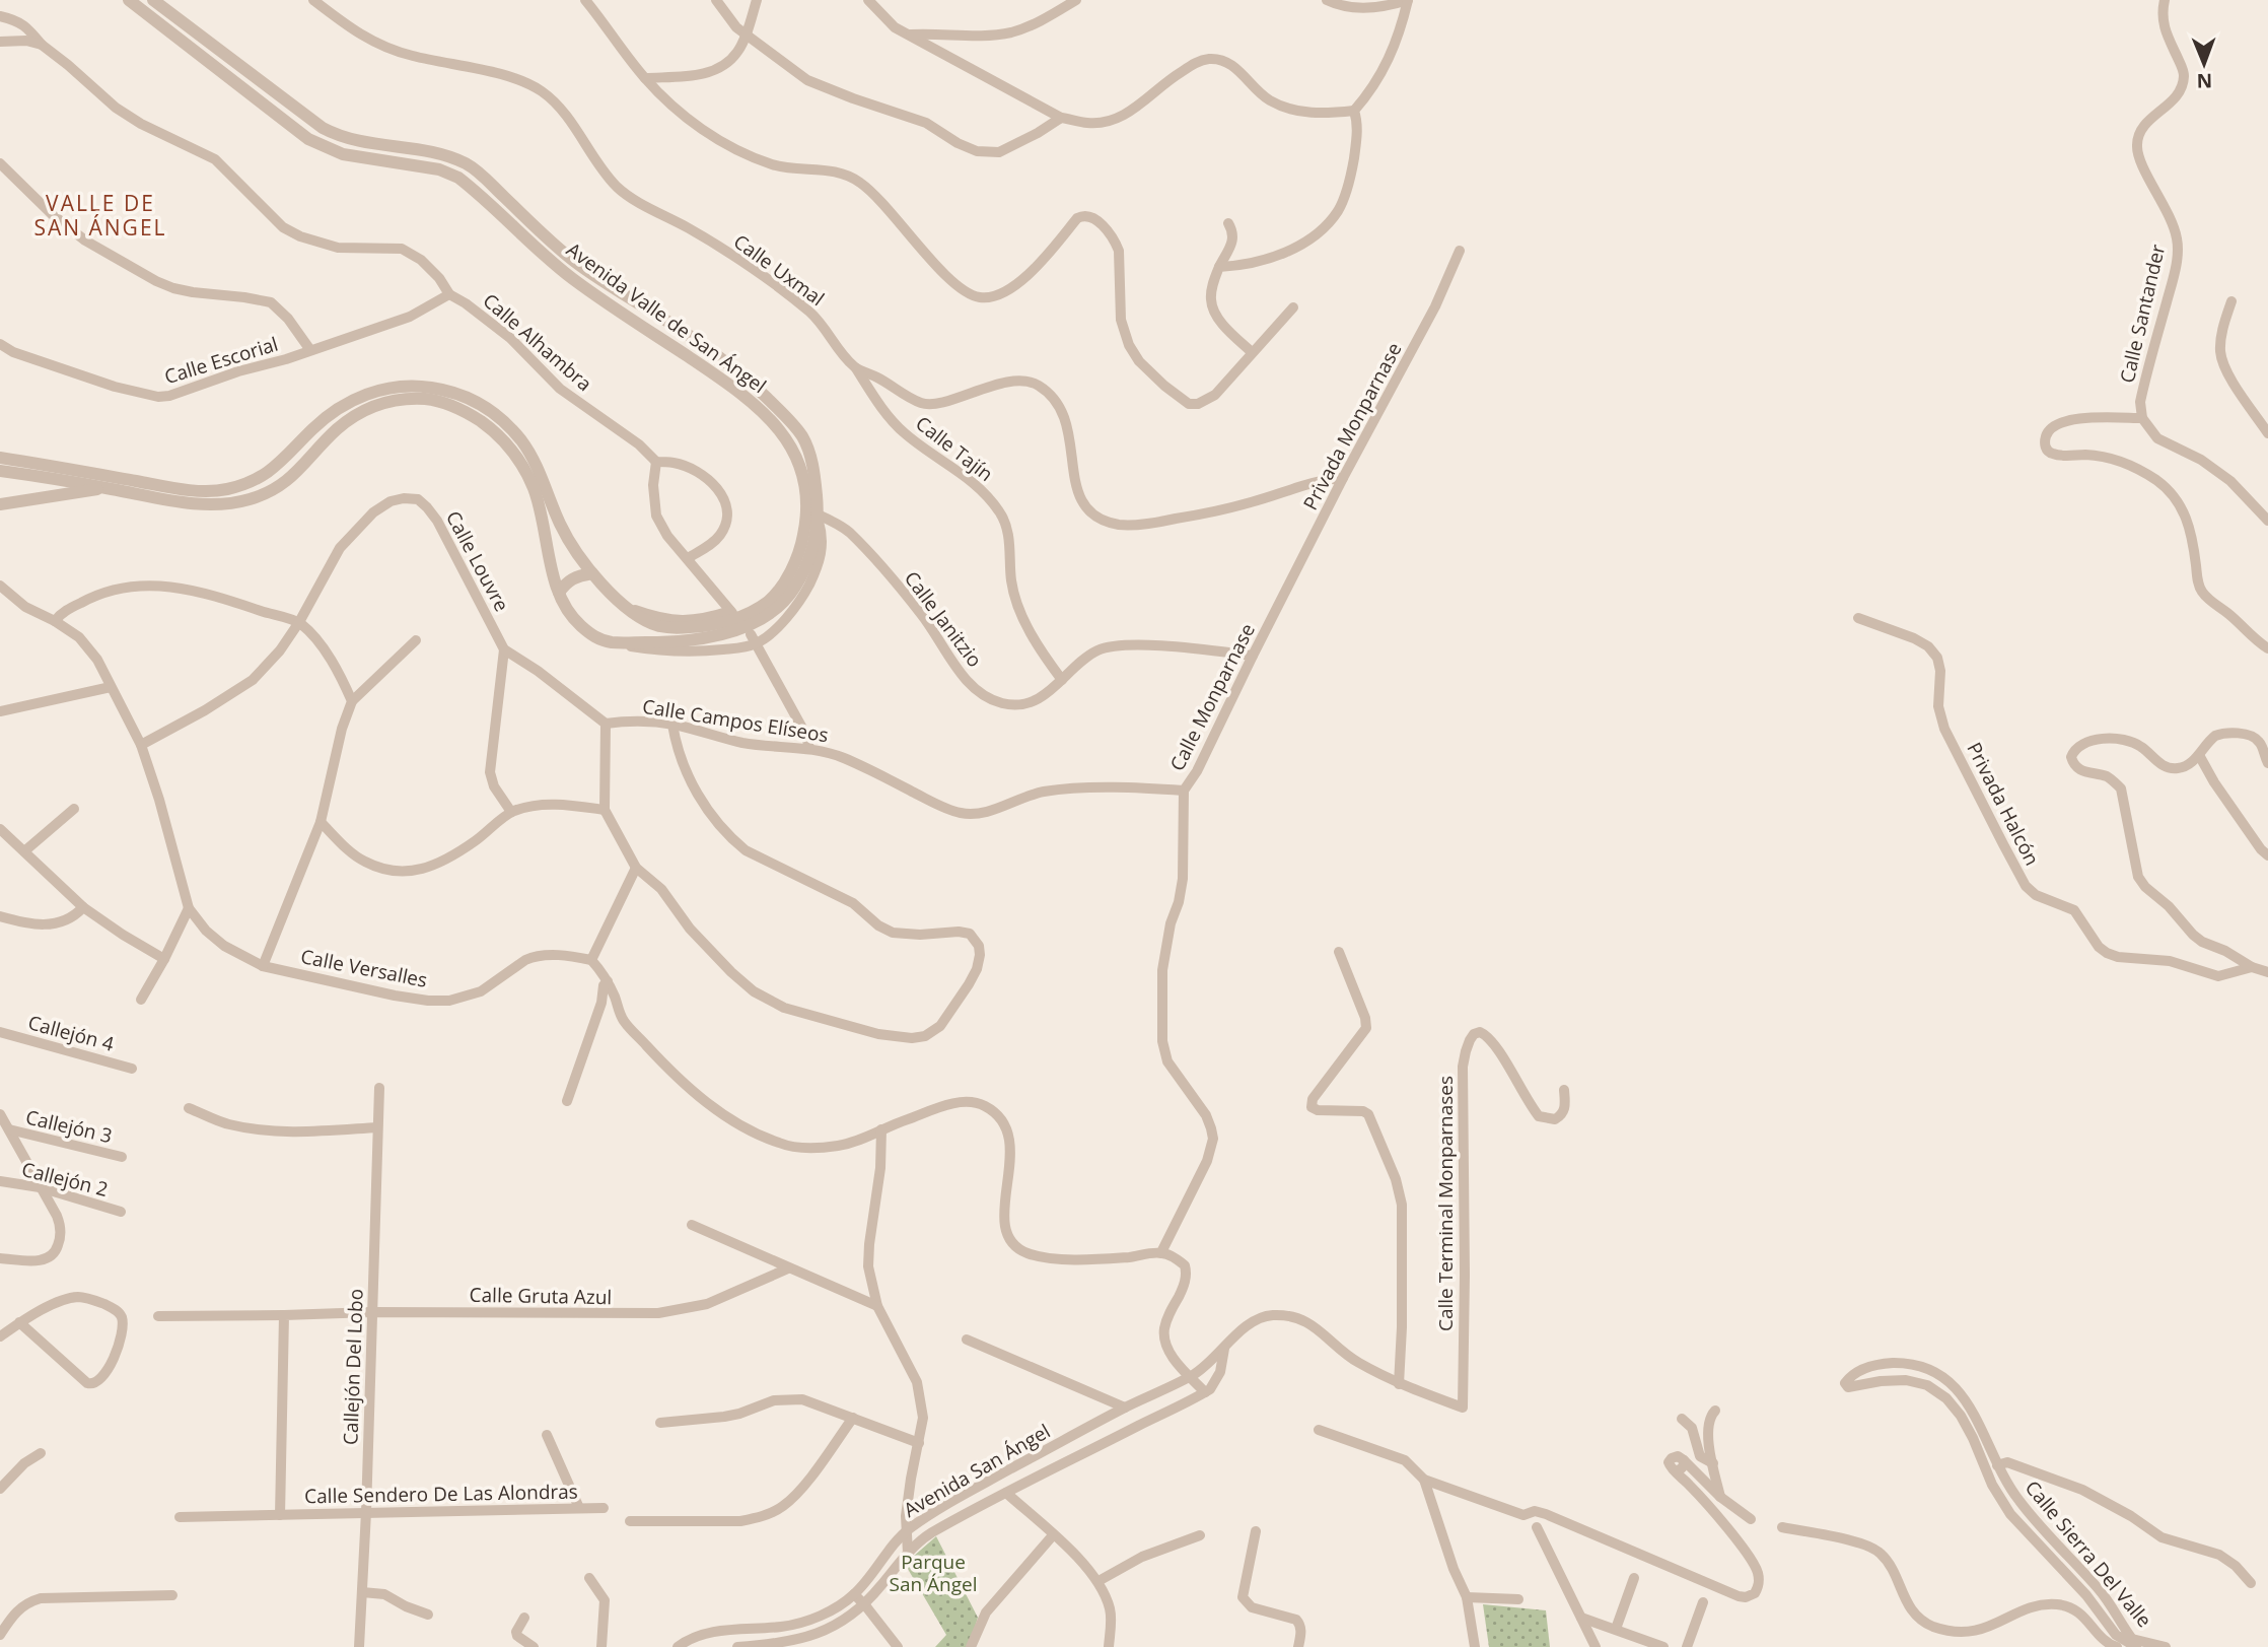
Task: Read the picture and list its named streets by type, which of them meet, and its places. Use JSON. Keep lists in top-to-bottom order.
{
  "streets": {
    "street": [
      "Calle Uxmal",
      "Calle Santander",
      "Avenida Valle de San Ángel",
      "Calle Alhambra",
      "Calle Escorial",
      "Privada Monparnase",
      "Calle Tajín",
      "Calle Louvre",
      "Calle Janitzio",
      "Calle Monparnase",
      "Calle Campos Elíseos",
      "Privada Halcón",
      "Calle Versalles",
      "Callejón 4",
      "Callejón 3",
      "Callejón 2",
      "Calle Terminal Monparnases",
      "Calle Gruta Azul",
      "Callejón Del Lobo",
      "Avenida San Ángel",
      "Calle Sendero De Las Alondras",
      "Calle Sierra Del Valle"
    ]
  },
  "crossings": [
    ["Calle Uxmal", "Privada Monparnase"],
    ["Calle Uxmal", "Calle Tajín"],
    ["Avenida Valle de San Ángel", "Calle Janitzio"],
    ["Calle Alhambra", "Calle Escorial"],
    ["Privada Monparnase", "Calle Monparnase"],
    ["Calle Tajín", "Calle Janitzio"],
    ["Calle Louvre", "Calle Versalles"],
    ["Calle Janitzio", "Calle Monparnase"],
    ["Calle Monparnase", "Calle Campos Elíseos"],
    ["Calle Terminal Monparnases", "Avenida San Ángel"],
    ["Calle Gruta Azul", "Callejón Del Lobo"],
    ["Callejón Del Lobo", "Calle Sendero De Las Alondras"]
  ],
  "districts": ["VALLE DE SAN ÁNGEL"],
  "parks": ["Parque San Ángel"],
  "north": "bottom"
}
